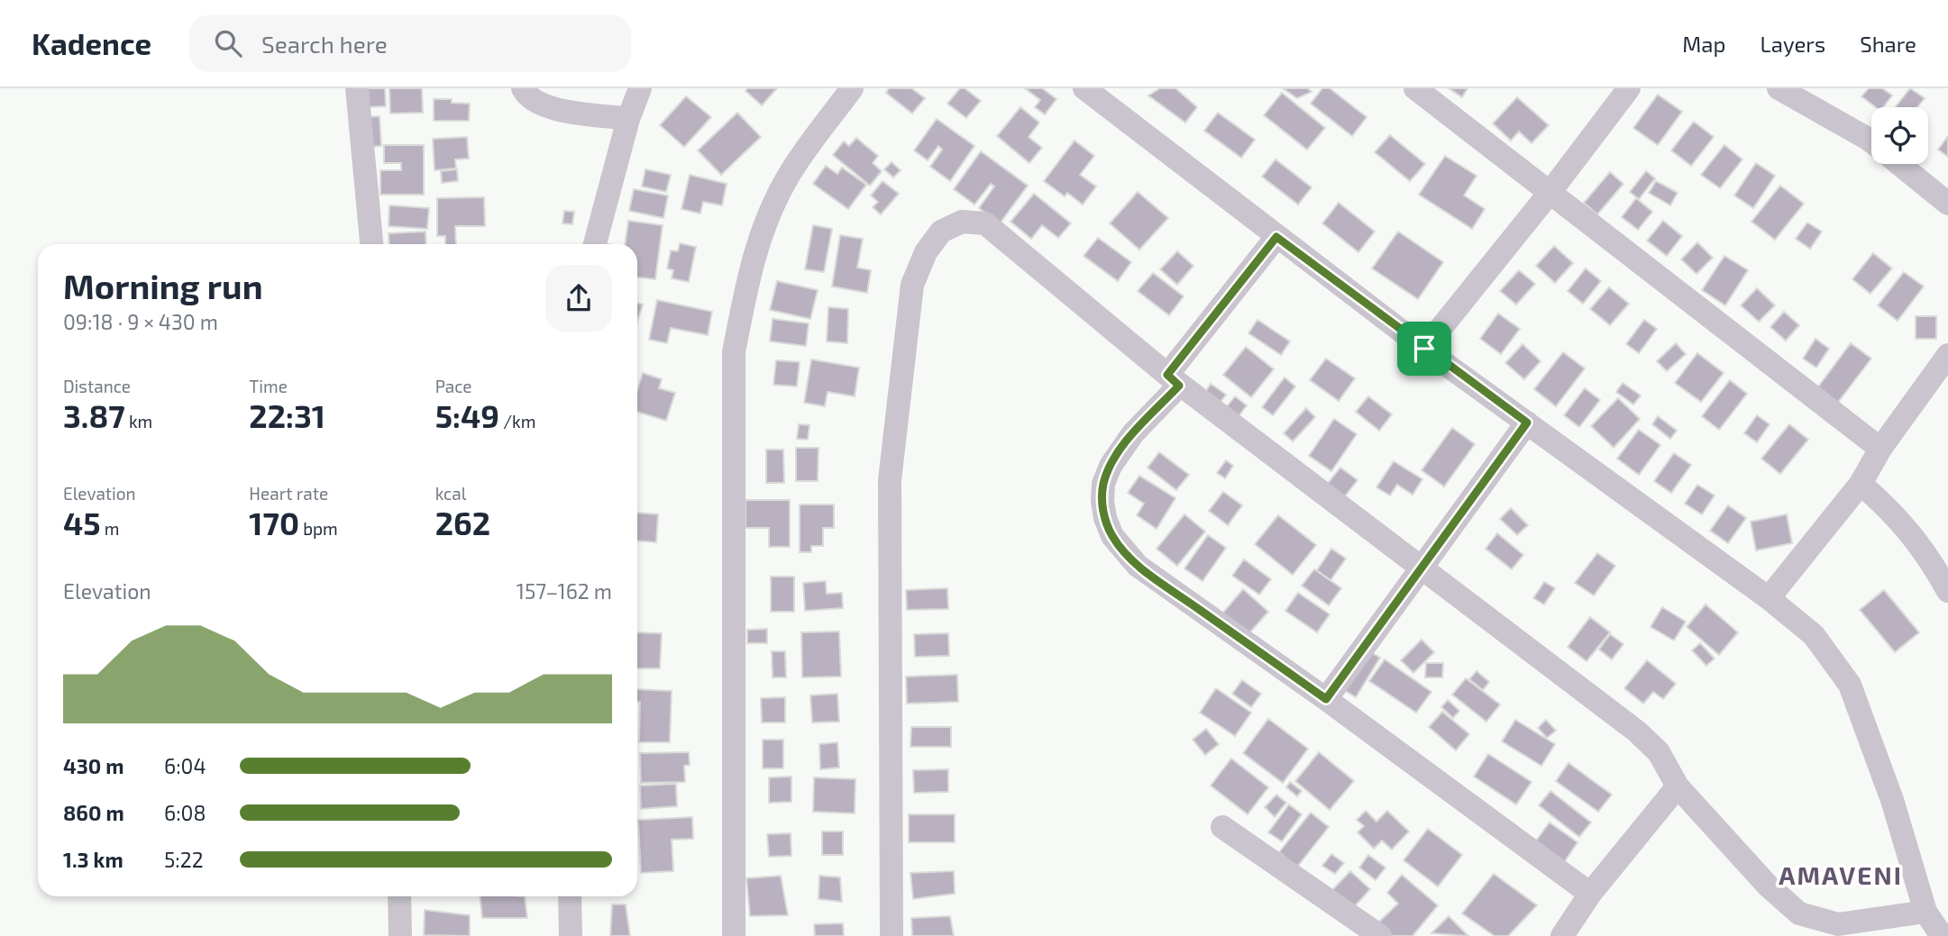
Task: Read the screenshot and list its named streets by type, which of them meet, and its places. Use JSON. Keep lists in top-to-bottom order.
{
  "districts": ["AMAVENI"],
  "page": {
    "header": "Kadence",
    "search": "Search here",
    "nav": ["Map", "Layers", "Share"],
    "heading": ["Morning run", "09:18 · 9 × 430 m"],
    "stats": [
      ["Distance", "3.87 km"],
      ["Time", "22:31"],
      ["Pace", "5:49 /km"],
      ["Elevation", "45 m"],
      ["Heart rate", "170 bpm"],
      ["kcal", "262"]
    ],
    "chart": ["Elevation", "157–162 m"],
    "list": [
      {
        "name": "430 m",
        "note": "6:04"
      },
      {
        "name": "860 m",
        "note": "6:08"
      },
      {
        "name": "1.3 km",
        "note": "5:22"
      }
    ]
  }
}
